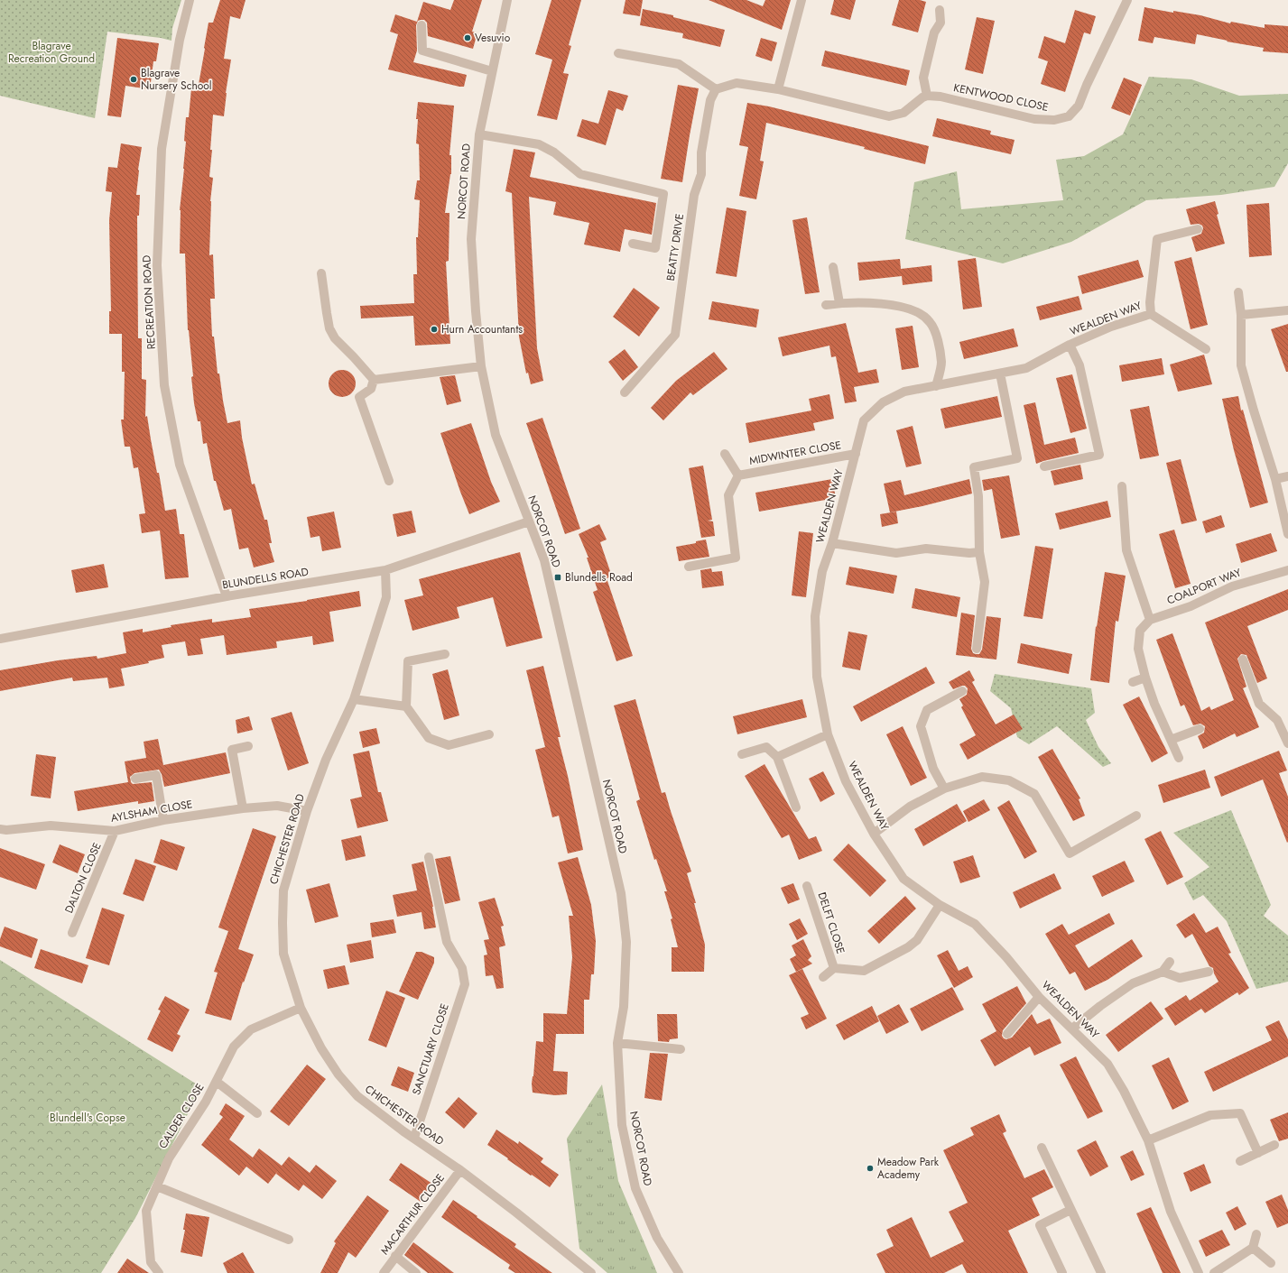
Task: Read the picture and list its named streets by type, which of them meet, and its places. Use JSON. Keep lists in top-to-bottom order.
{
  "streets": {
    "street": [
      "KENTWOOD CLOSE",
      "NORCOT ROAD",
      "BEATTY DRIVE",
      "RECREATION ROAD",
      "WEALDEN WAY",
      "MIDWINTER CLOSE",
      "BLUNDELLS ROAD",
      "COALPORT WAY",
      "AYLSHAM CLOSE",
      "CHICHESTER ROAD",
      "DALTON CLOSE",
      "DELFT CLOSE",
      "SANCTUARY CLOSE",
      "CALDER CLOSE",
      "MACARTHUR CLOSE"
    ]
  },
  "crossings": [
    ["NORCOT ROAD", "BLUNDELLS ROAD"],
    ["RECREATION ROAD", "BLUNDELLS ROAD"],
    ["WEALDEN WAY", "MIDWINTER CLOSE"],
    ["WEALDEN WAY", "DELFT CLOSE"],
    ["BLUNDELLS ROAD", "CHICHESTER ROAD"],
    ["AYLSHAM CLOSE", "CHICHESTER ROAD"],
    ["AYLSHAM CLOSE", "DALTON CLOSE"],
    ["CHICHESTER ROAD", "SANCTUARY CLOSE"],
    ["CHICHESTER ROAD", "CALDER CLOSE"],
    ["CHICHESTER ROAD", "MACARTHUR CLOSE"]
  ],
  "parks": ["Blagrave Recreation Ground", "Blundell's Copse"],
  "places": {
    "other": [
      "Vesuvio",
      "Blagrave Nursery School",
      "Hurn Accountants",
      "Meadow Park Academy"
    ],
    "transit": ["Blundells Road"]
  }
}
